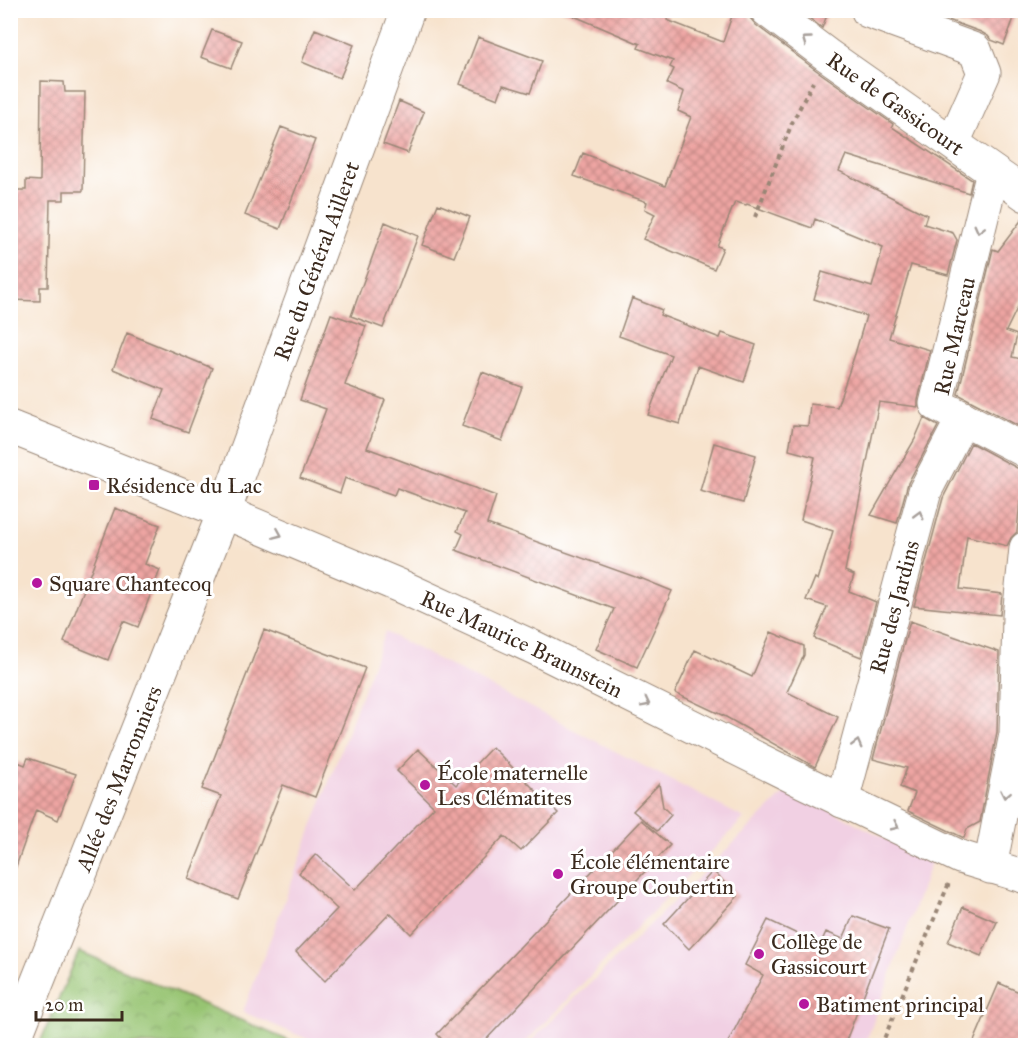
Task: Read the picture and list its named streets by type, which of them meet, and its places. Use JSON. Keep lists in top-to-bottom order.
{
  "streets": {
    "street": [
      "Rue de Gassicourt",
      "Rue du Général Ailleret",
      "Rue Marceau",
      "Rue des Jardins",
      "Rue Maurice Braunstein",
      "Allée des Marronniers"
    ]
  },
  "crossings": [
    ["Rue de Gassicourt", "Rue Marceau"],
    ["Rue du Général Ailleret", "Rue Maurice Braunstein"],
    ["Rue du Général Ailleret", "Allée des Marronniers"],
    ["Rue Marceau", "Rue des Jardins"],
    ["Rue des Jardins", "Rue Maurice Braunstein"],
    ["Rue Maurice Braunstein", "Allée des Marronniers"]
  ],
  "one_way": ["Rue Marceau", "Rue Maurice Braunstein"],
  "places": {
    "transit": ["Résidence du Lac"],
    "other": [
      "Square Chantecoq",
      "École maternelle Les Clématites",
      "École élémentaire Groupe Coubertin",
      "Collège de Gassicourt",
      "Batiment principal"
    ]
  },
  "scale_bar": "20 m"
}
